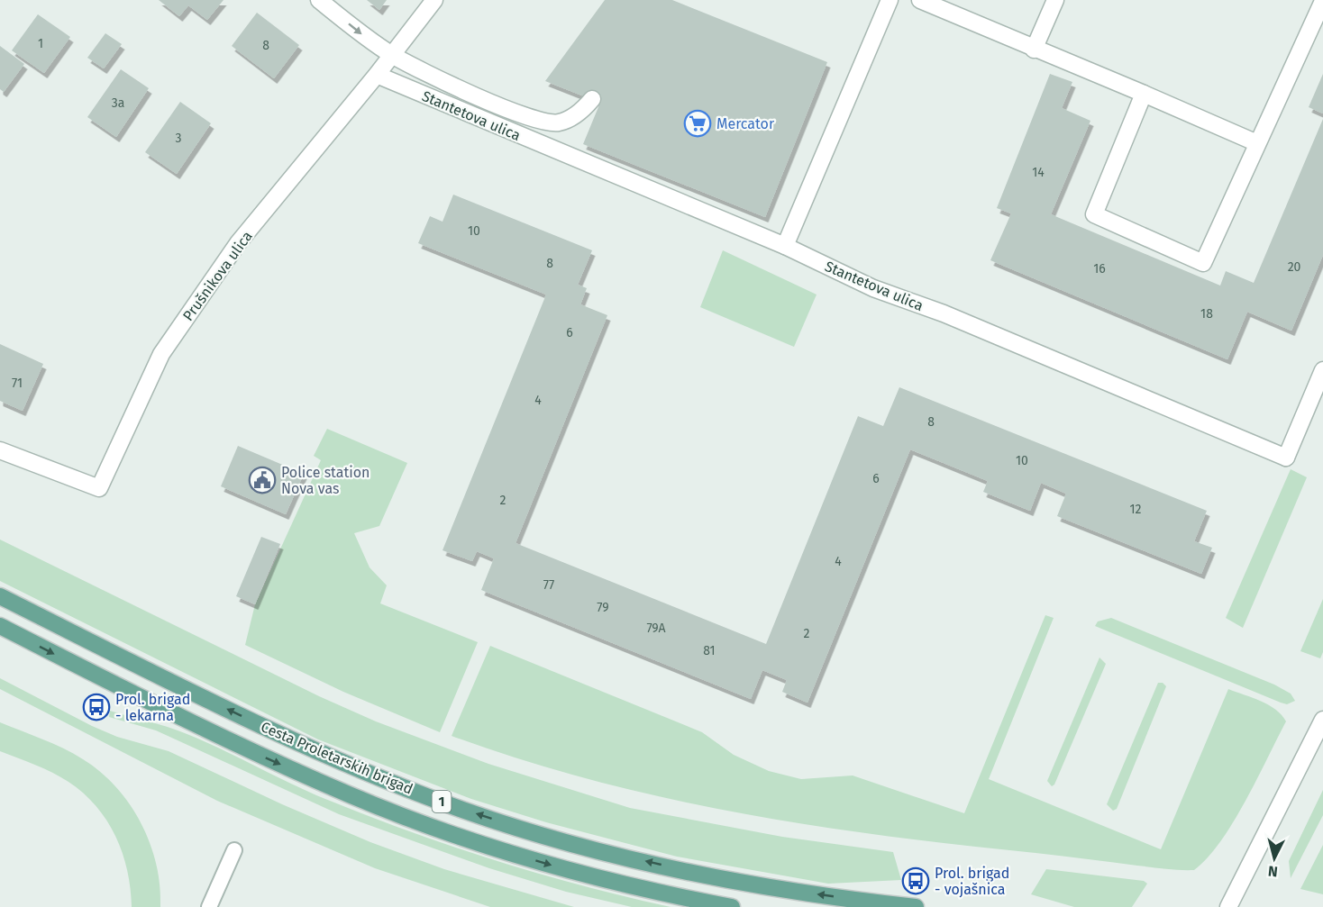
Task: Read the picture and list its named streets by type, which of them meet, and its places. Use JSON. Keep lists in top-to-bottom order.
{
  "streets": {
    "main road": ["Cesta Proletarskih brigad", "1"],
    "street": ["Stantetova ulica", "Prušnikova ulica"]
  },
  "crossings": [
    ["Stantetova ulica", "Prušnikova ulica"]
  ],
  "places": {
    "supermarket": ["Mercator"],
    "public building": ["Police station Nova vas"],
    "bus stop": ["Prol. brigad - lekarna", "Prol. brigad - vojašnica"]
  },
  "house_numbers": [
    "1",
    "8",
    "3a",
    "3",
    "14",
    "10",
    "8",
    "20",
    "16",
    "18",
    "6",
    "71",
    "4",
    "8",
    "10",
    "6",
    "2",
    "12",
    "4",
    "77",
    "79",
    "79A",
    "2",
    "81"
  ],
  "north": "bottom"
}
